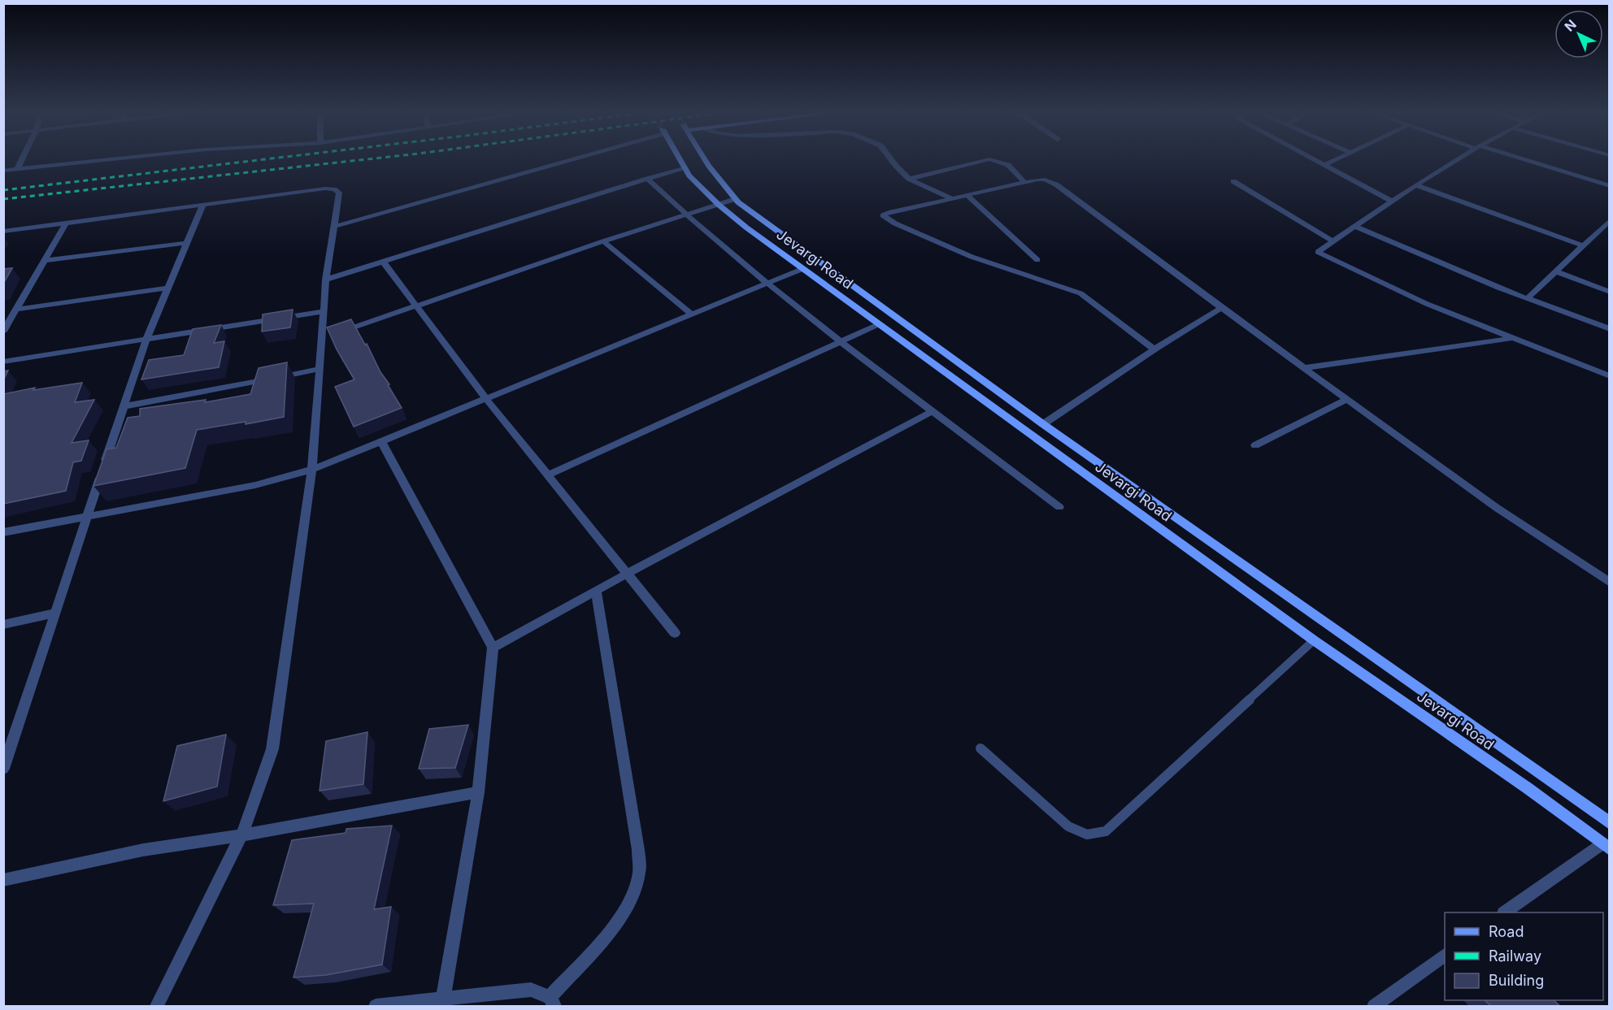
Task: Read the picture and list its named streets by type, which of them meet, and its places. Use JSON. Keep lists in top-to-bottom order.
{
  "streets": {
    "main road": ["Jevargi Road"]
  },
  "legend": ["Road", "Railway", "Building"],
  "north": "top left"
}
